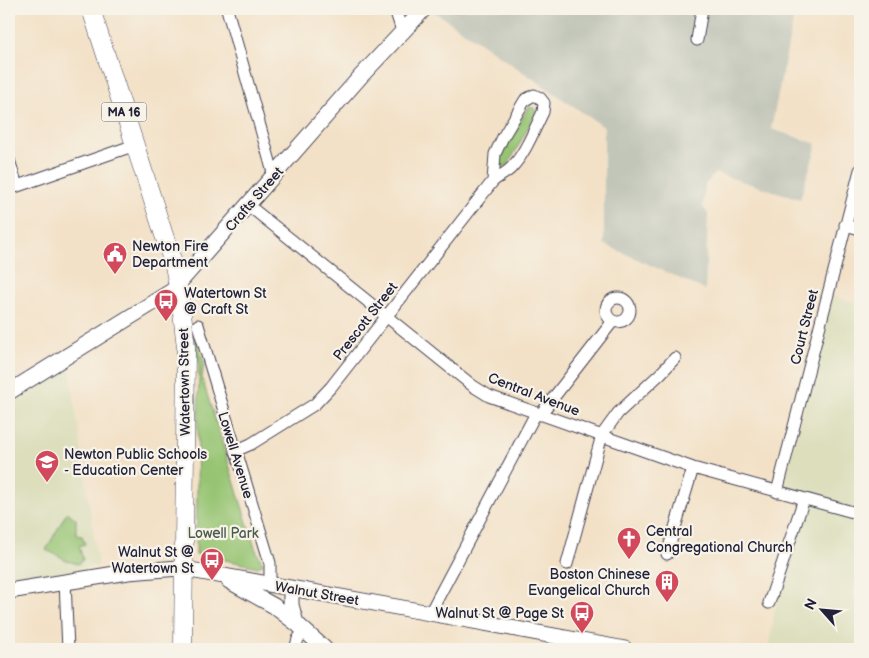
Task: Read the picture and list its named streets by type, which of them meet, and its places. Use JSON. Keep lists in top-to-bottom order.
{
  "streets": {
    "main road": [
      "MA 16",
      "Crafts Street",
      "Watertown Street",
      "Walnut Street"
    ],
    "street": [
      "Prescott Street",
      "Court Street",
      "Central Avenue",
      "Lowell Avenue"
    ]
  },
  "crossings": [
    ["Crafts Street", "Watertown Street"],
    ["Crafts Street", "Central Avenue"],
    ["Prescott Street", "Central Avenue"],
    ["Prescott Street", "Lowell Avenue"],
    ["Court Street", "Central Avenue"],
    ["Watertown Street", "Walnut Street"],
    ["Lowell Avenue", "Walnut Street"]
  ],
  "parks": ["Lowell Park"],
  "places": {
    "public building": ["Newton Fire Department"],
    "bus stop": ["Watertown St @ Craft St", "Walnut St @ Watertown St", "Walnut St @ Page St"],
    "school or university": ["Newton Public Schools - Education Center"],
    "church": ["Central Congregational Church"],
    "building": ["Boston Chinese Evangelical Church"]
  },
  "north": "top left"
}
